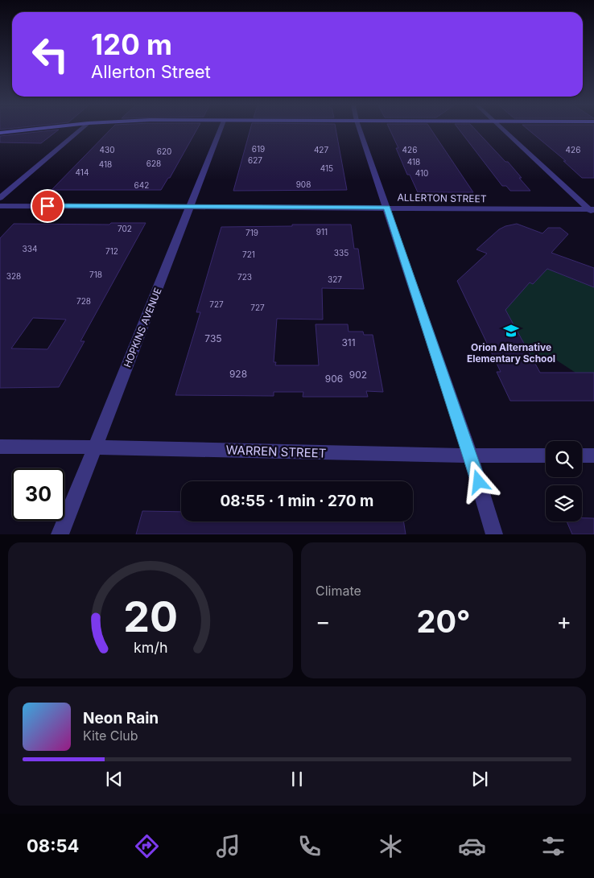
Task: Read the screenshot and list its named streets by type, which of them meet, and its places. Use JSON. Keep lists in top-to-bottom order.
{
  "streets": {
    "street": ["ALLERTON STREET", "HOPKINS AVENUE", "WARREN STREET"]
  },
  "crossings": [
    ["ALLERTON STREET", "HOPKINS AVENUE"],
    ["HOPKINS AVENUE", "WARREN STREET"]
  ],
  "places": {
    "school or university": ["Orion Alternative Elementary School"]
  },
  "house_numbers": [
    "619",
    "430",
    "427",
    "426",
    "426",
    "620",
    "627",
    "418",
    "628",
    "418",
    "415",
    "414",
    "410",
    "908",
    "642",
    "702",
    "911",
    "719",
    "334",
    "712",
    "335",
    "721",
    "718",
    "328",
    "723",
    "327",
    "728",
    "727",
    "727",
    "735",
    "311",
    "928",
    "902",
    "906"
  ],
  "page": {
    "turn": ["120 m", "Allerton Street"],
    "limit": "30",
    "trip": "08:55 · 1 min · 270 m",
    "tile": "Climate",
    "heat": ["−", "20°", "+"],
    "song": ["Neon Rain", "Kite Club"],
    "tabs": "08:54",
    "gauge": ["20", "km/h"]
  }
}
